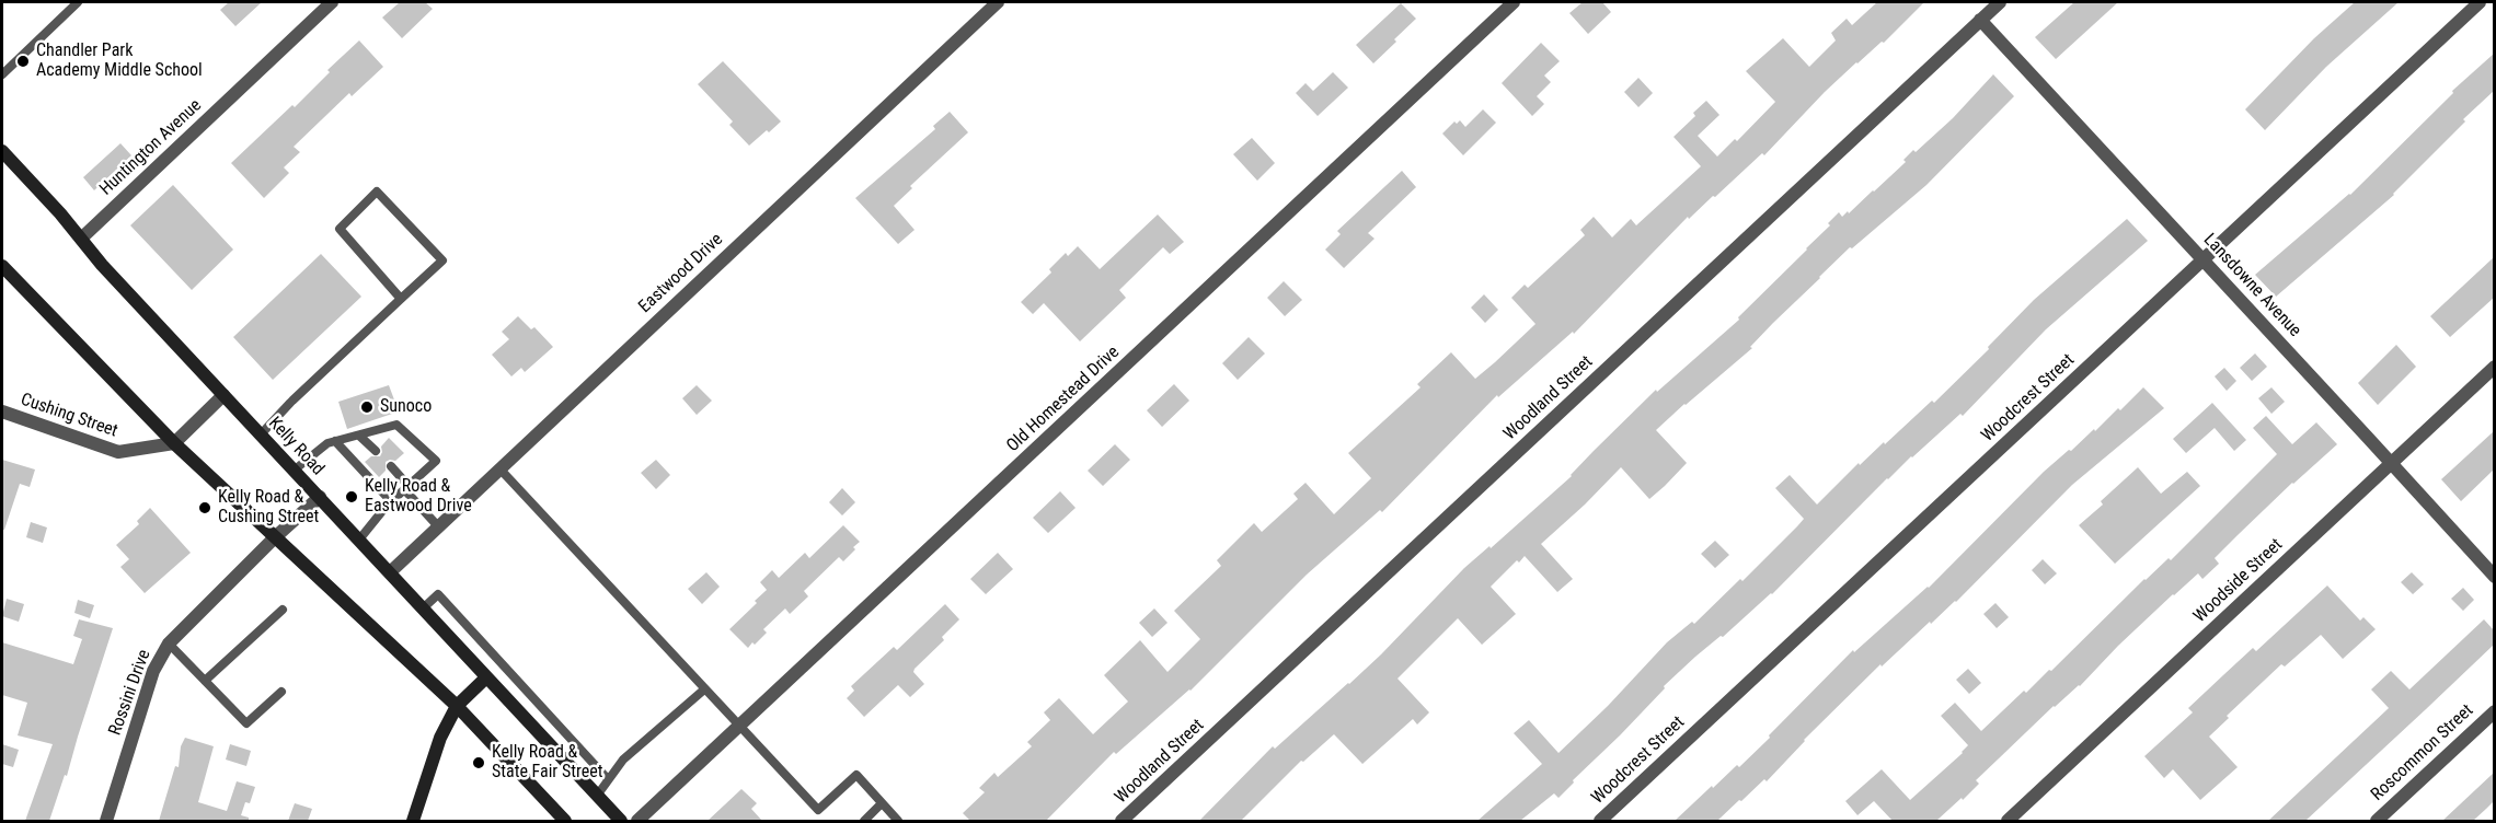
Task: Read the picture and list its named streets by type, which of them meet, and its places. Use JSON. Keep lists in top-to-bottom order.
{
  "streets": {
    "street": [
      "Huntington Avenue",
      "Eastwood Drive",
      "Lansdowne Avenue",
      "Woodland Street",
      "Woodcrest Street",
      "Old Homestead Drive",
      "Cushing Street",
      "Kelly Road",
      "Woodside Street",
      "Rossini Drive",
      "Roscommon Street"
    ]
  },
  "crossings": [
    ["Huntington Avenue", "Kelly Road"],
    ["Eastwood Drive", "Kelly Road"],
    ["Lansdowne Avenue", "Woodland Street"],
    ["Lansdowne Avenue", "Woodcrest Street"],
    ["Lansdowne Avenue", "Woodside Street"],
    ["Kelly Road", "Rossini Drive"]
  ],
  "places": [
    "Chandler Park Academy Middle School",
    "Sunoco",
    "Kelly Road & Eastwood Drive",
    "Kelly Road & Cushing Street",
    "Kelly Road & State Fair Street"
  ]
}
